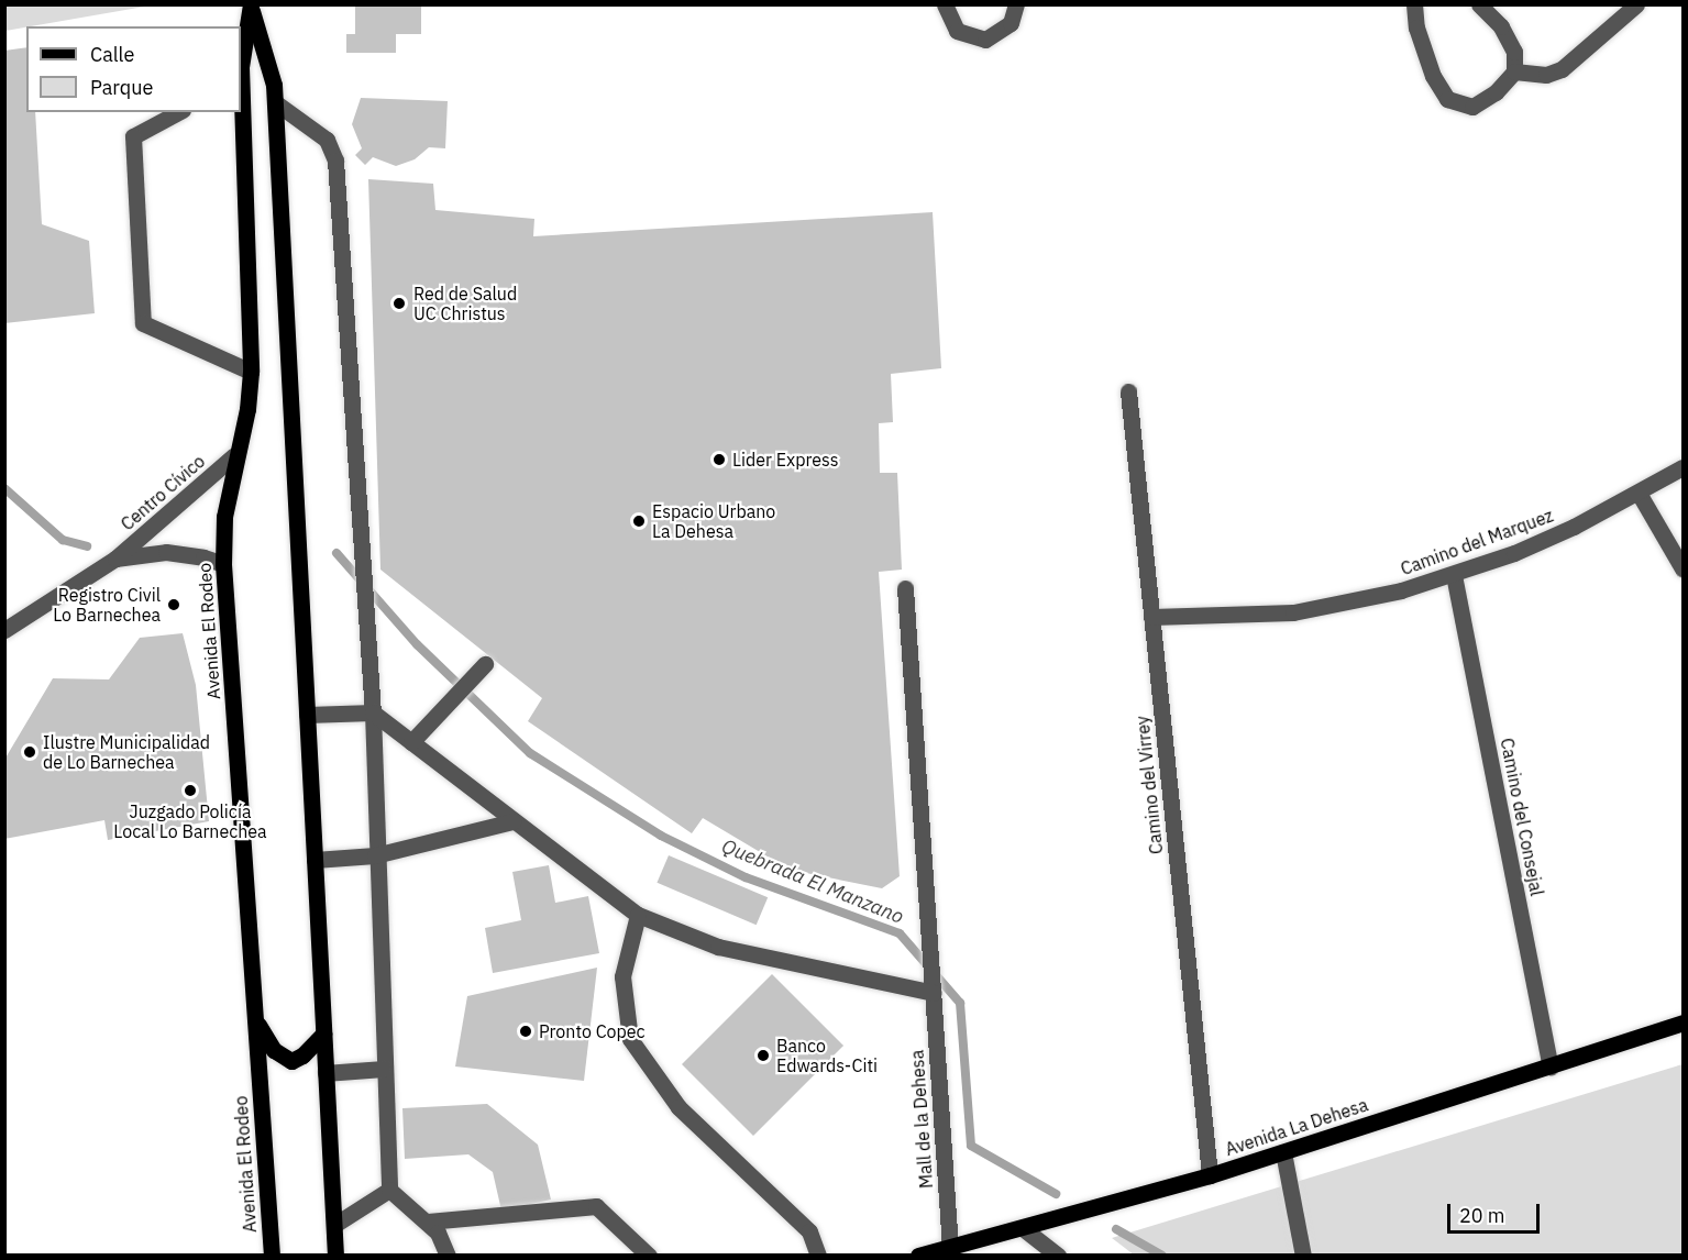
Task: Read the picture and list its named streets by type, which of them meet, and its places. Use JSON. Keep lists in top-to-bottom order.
{
  "streets": {
    "main road": ["Avenida El Rodeo", "Avenida La Dehesa"],
    "street": [
      "Centro Cívico",
      "Camino del Marquez",
      "Camino del Virrey",
      "Camino del Consejal",
      "Mall de la Dehesa"
    ]
  },
  "crossings": [
    ["Centro Cívico", "Avenida El Rodeo"],
    ["Camino del Marquez", "Camino del Virrey"],
    ["Camino del Marquez", "Camino del Consejal"],
    ["Camino del Virrey", "Avenida La Dehesa"],
    ["Camino del Consejal", "Avenida La Dehesa"],
    ["Mall de la Dehesa", "Avenida La Dehesa"]
  ],
  "water": ["Quebrada El Manzano"],
  "places": [
    "Red de Salud UC Christus",
    "Lider Express",
    "Espacio Urbano La Dehesa",
    "Registro Civil Lo Barnechea",
    "Ilustre Municipalidad de Lo Barnechea",
    "Juzgado Policía Local Lo Barnechea",
    "Pronto Copec",
    "Banco Edwards-Citi"
  ],
  "legend": ["Calle", "Parque"],
  "scale_bar": "20 m"
}
